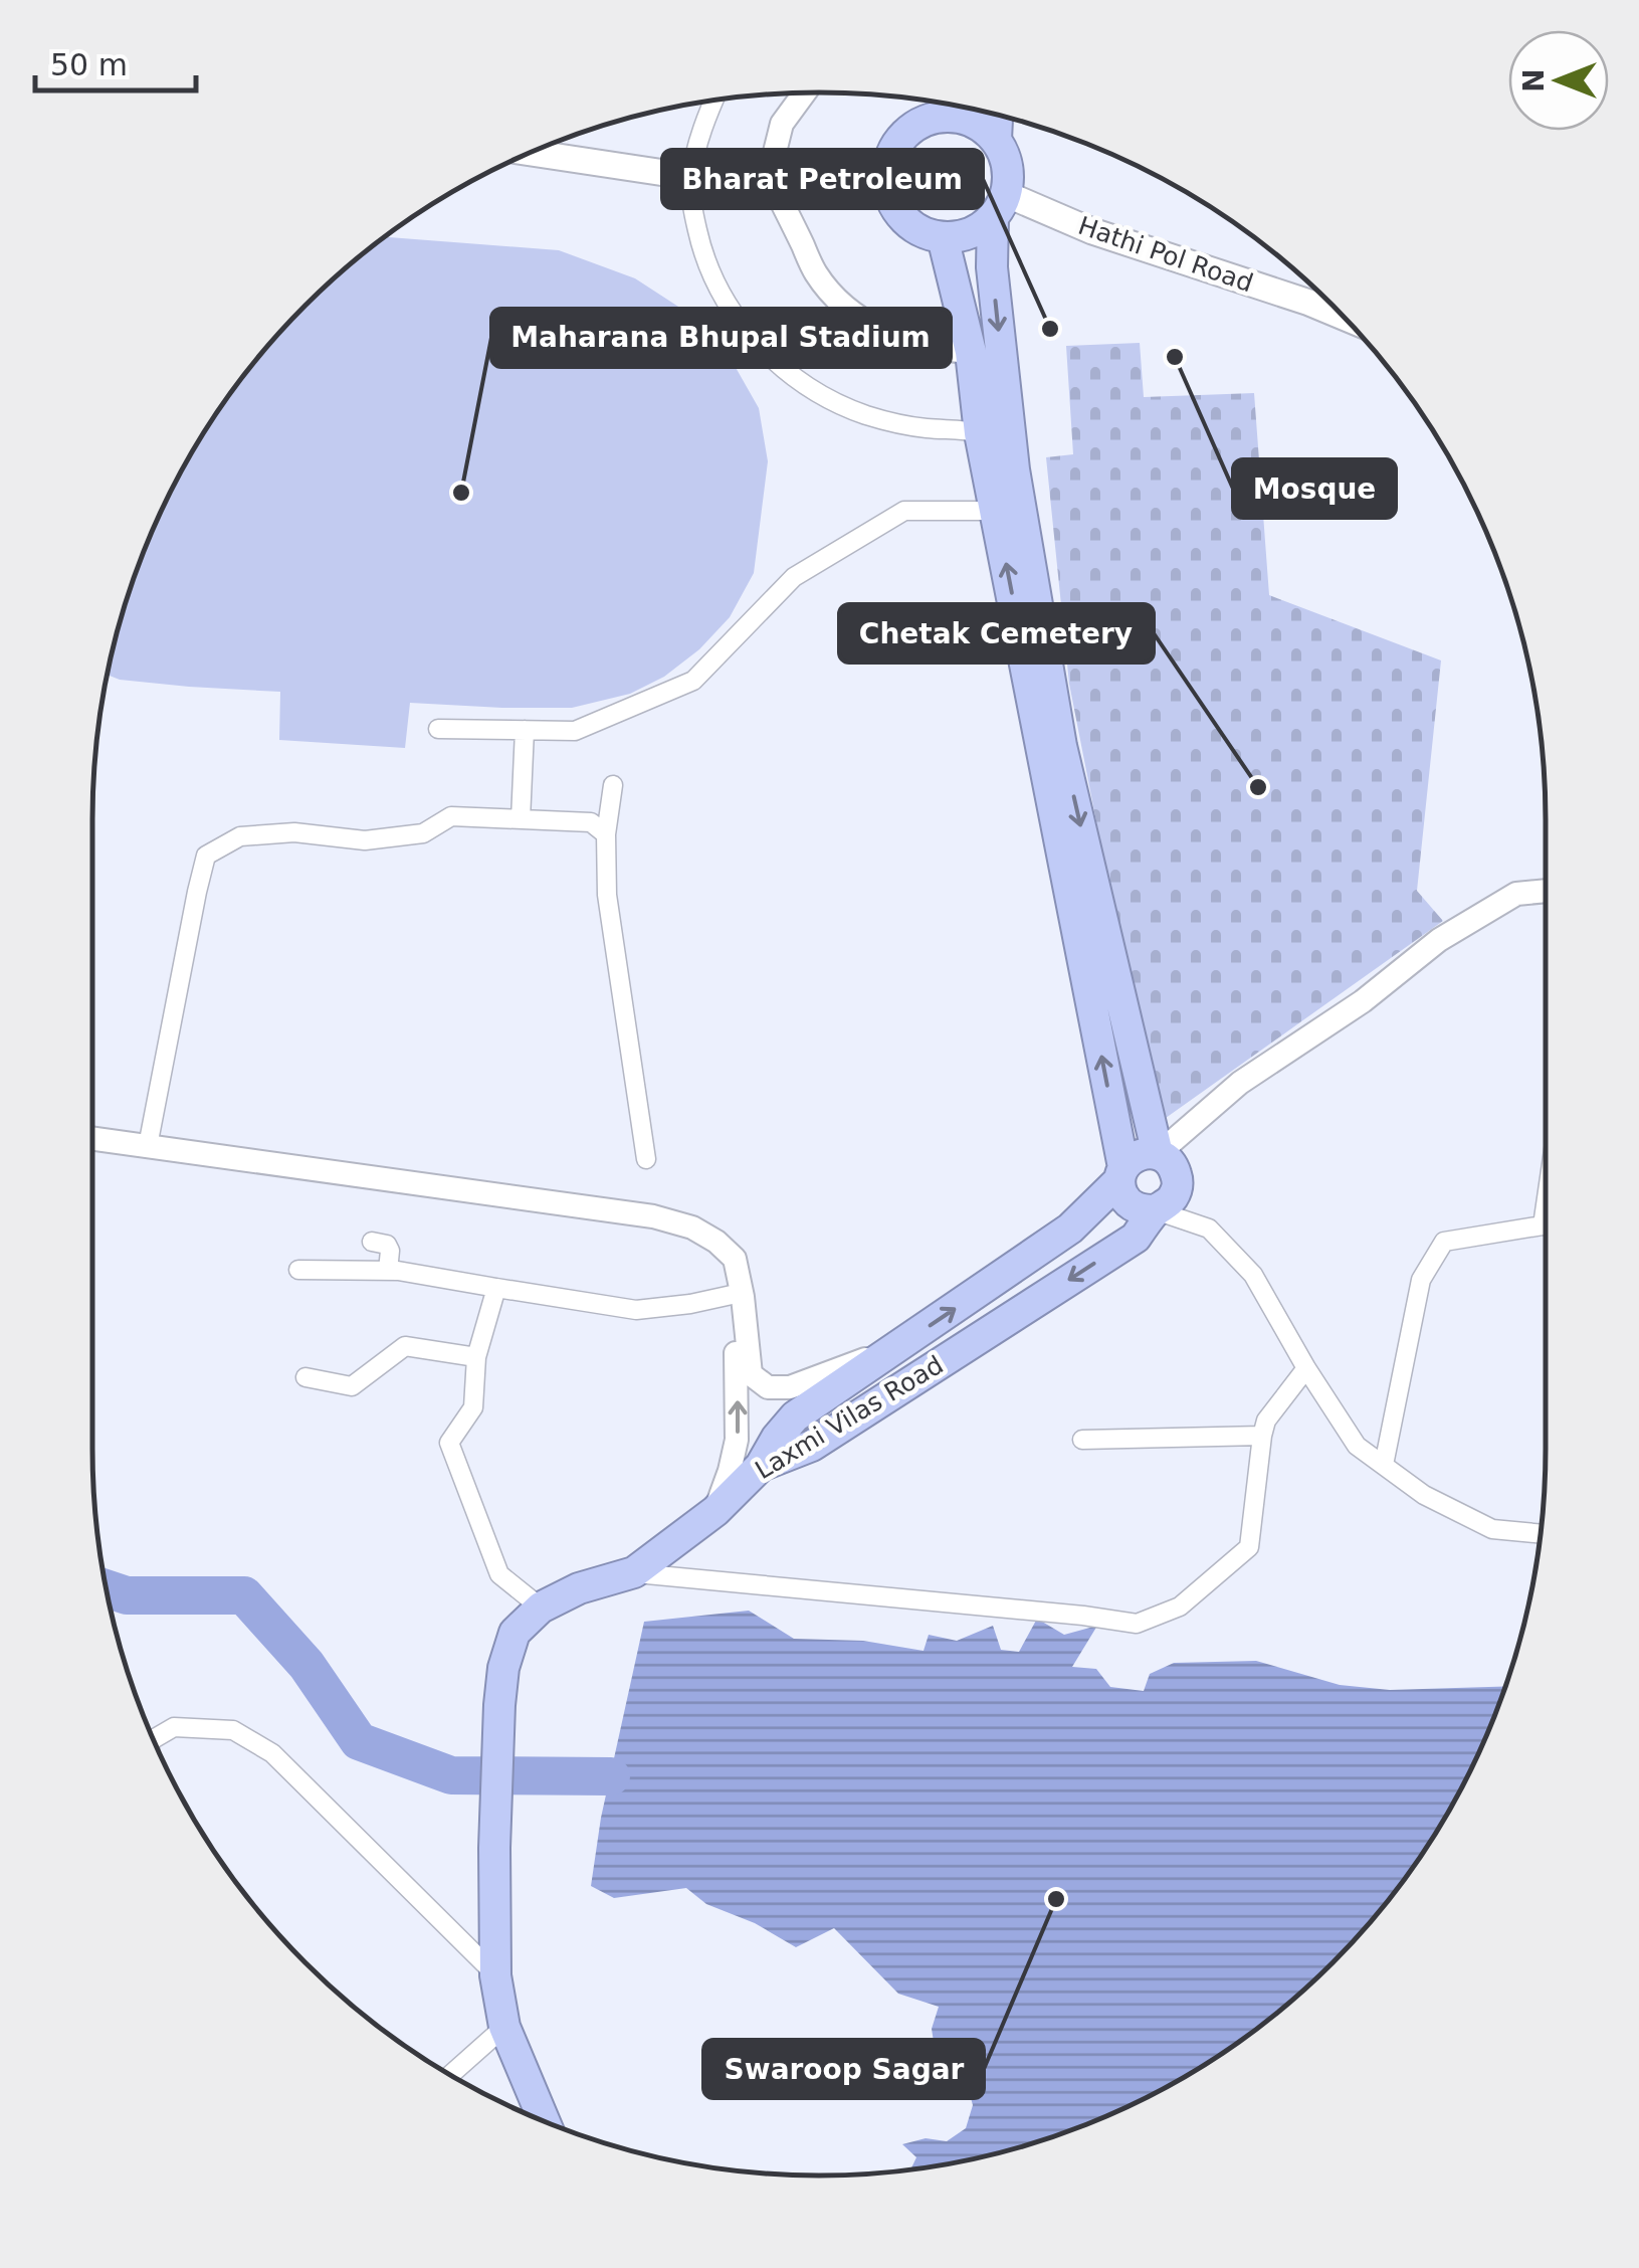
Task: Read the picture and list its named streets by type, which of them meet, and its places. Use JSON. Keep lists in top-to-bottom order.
{
  "streets": {
    "highway": ["Laxmi Vilas Road"],
    "main road": ["Hathi Pol Road"]
  },
  "places": [
    "Bharat Petroleum",
    "Mosque",
    "Maharana Bhupal Stadium",
    "Chetak Cemetery",
    "Swaroop Sagar"
  ],
  "scale_bar": "50 m",
  "north": "left"
}
